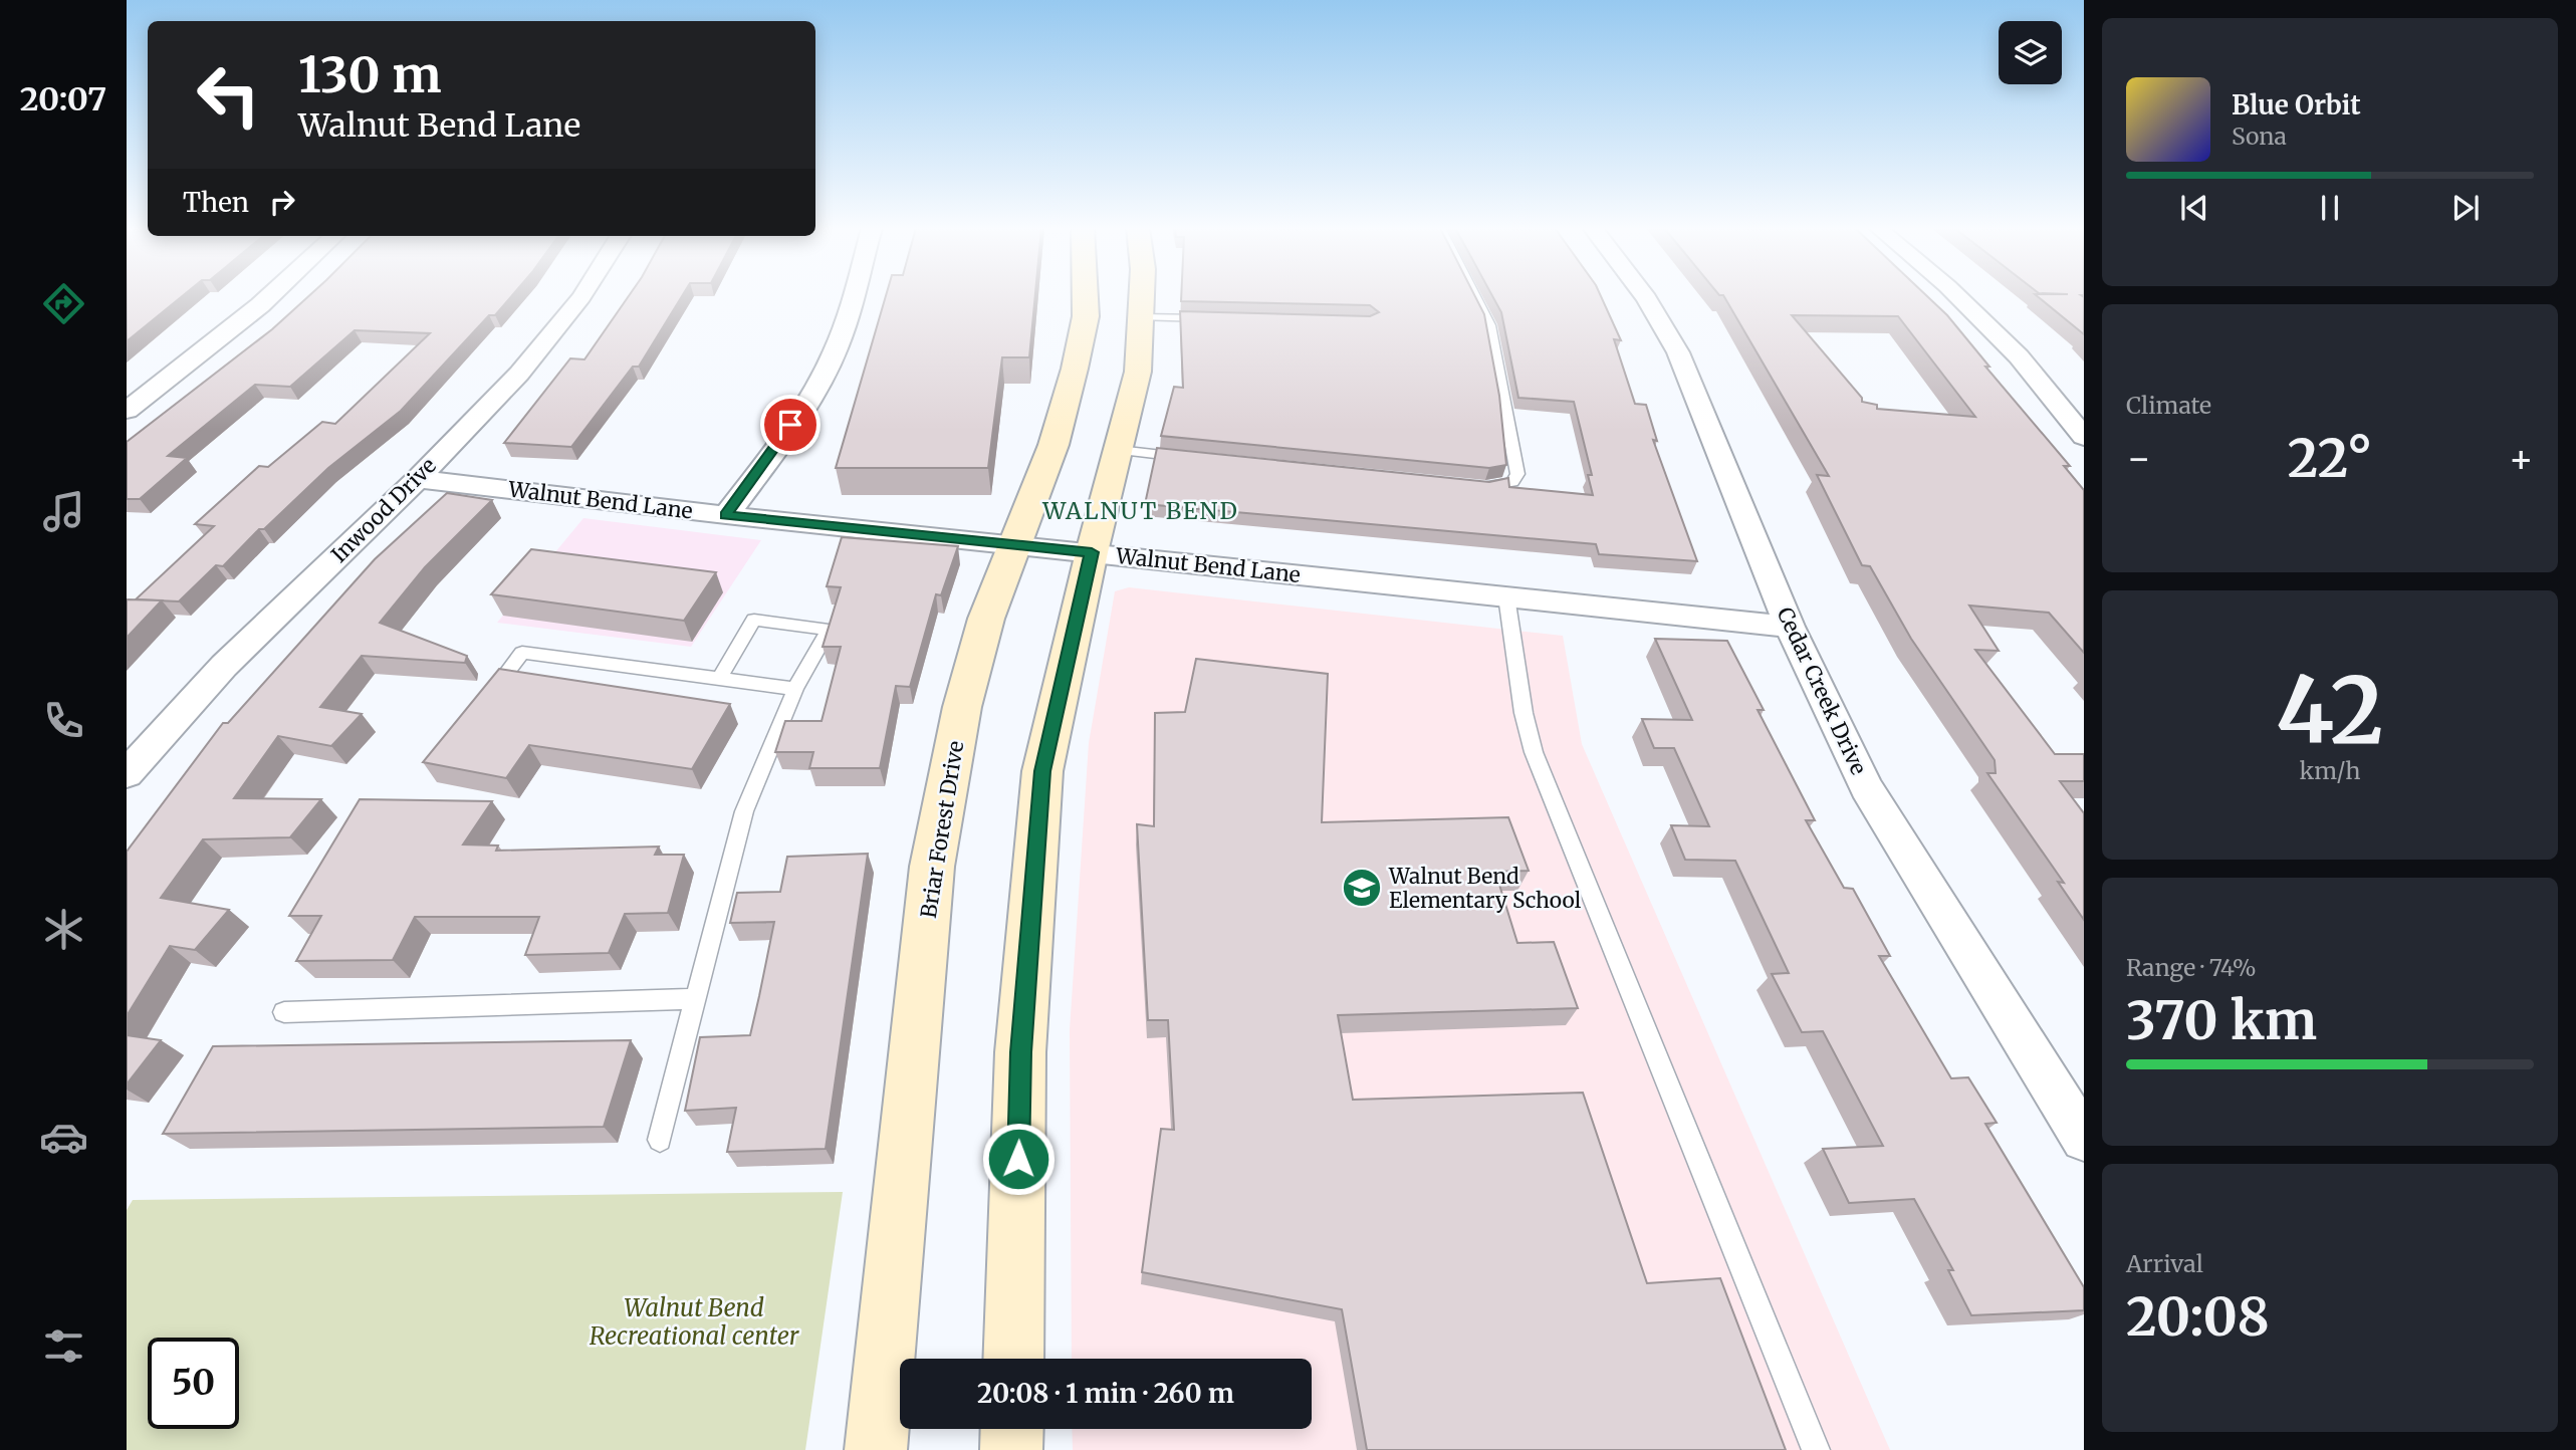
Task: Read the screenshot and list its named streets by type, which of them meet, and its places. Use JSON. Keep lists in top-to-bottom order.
{
  "streets": {
    "main road": ["Briar Forest Drive"],
    "street": ["Walnut Bend Lane", "Inwood Drive", "Cedar Creek Drive"]
  },
  "crossings": [
    ["Walnut Bend Lane", "Inwood Drive"],
    ["Walnut Bend Lane", "Cedar Creek Drive"],
    ["Walnut Bend Lane", "Briar Forest Drive"]
  ],
  "districts": ["WALNUT BEND"],
  "parks": ["Walnut Bend Recreational center"],
  "places": {
    "school or university": ["Walnut Bend Elementary School"]
  },
  "page": {
    "tabs": "20:07",
    "turn": ["130 m", "Walnut Bend Lane"],
    "song": ["Blue Orbit", "Sona"],
    "then": "Then",
    "tile": [
      "Climate",
      ["42", "km/h"],
      ["Range · 74%", "370 km"],
      ["Arrival", "20:08"]
    ],
    "heat": ["−", "22°", "+"],
    "limit": "50",
    "trip": "20:08 · 1 min · 260 m"
  }
}
